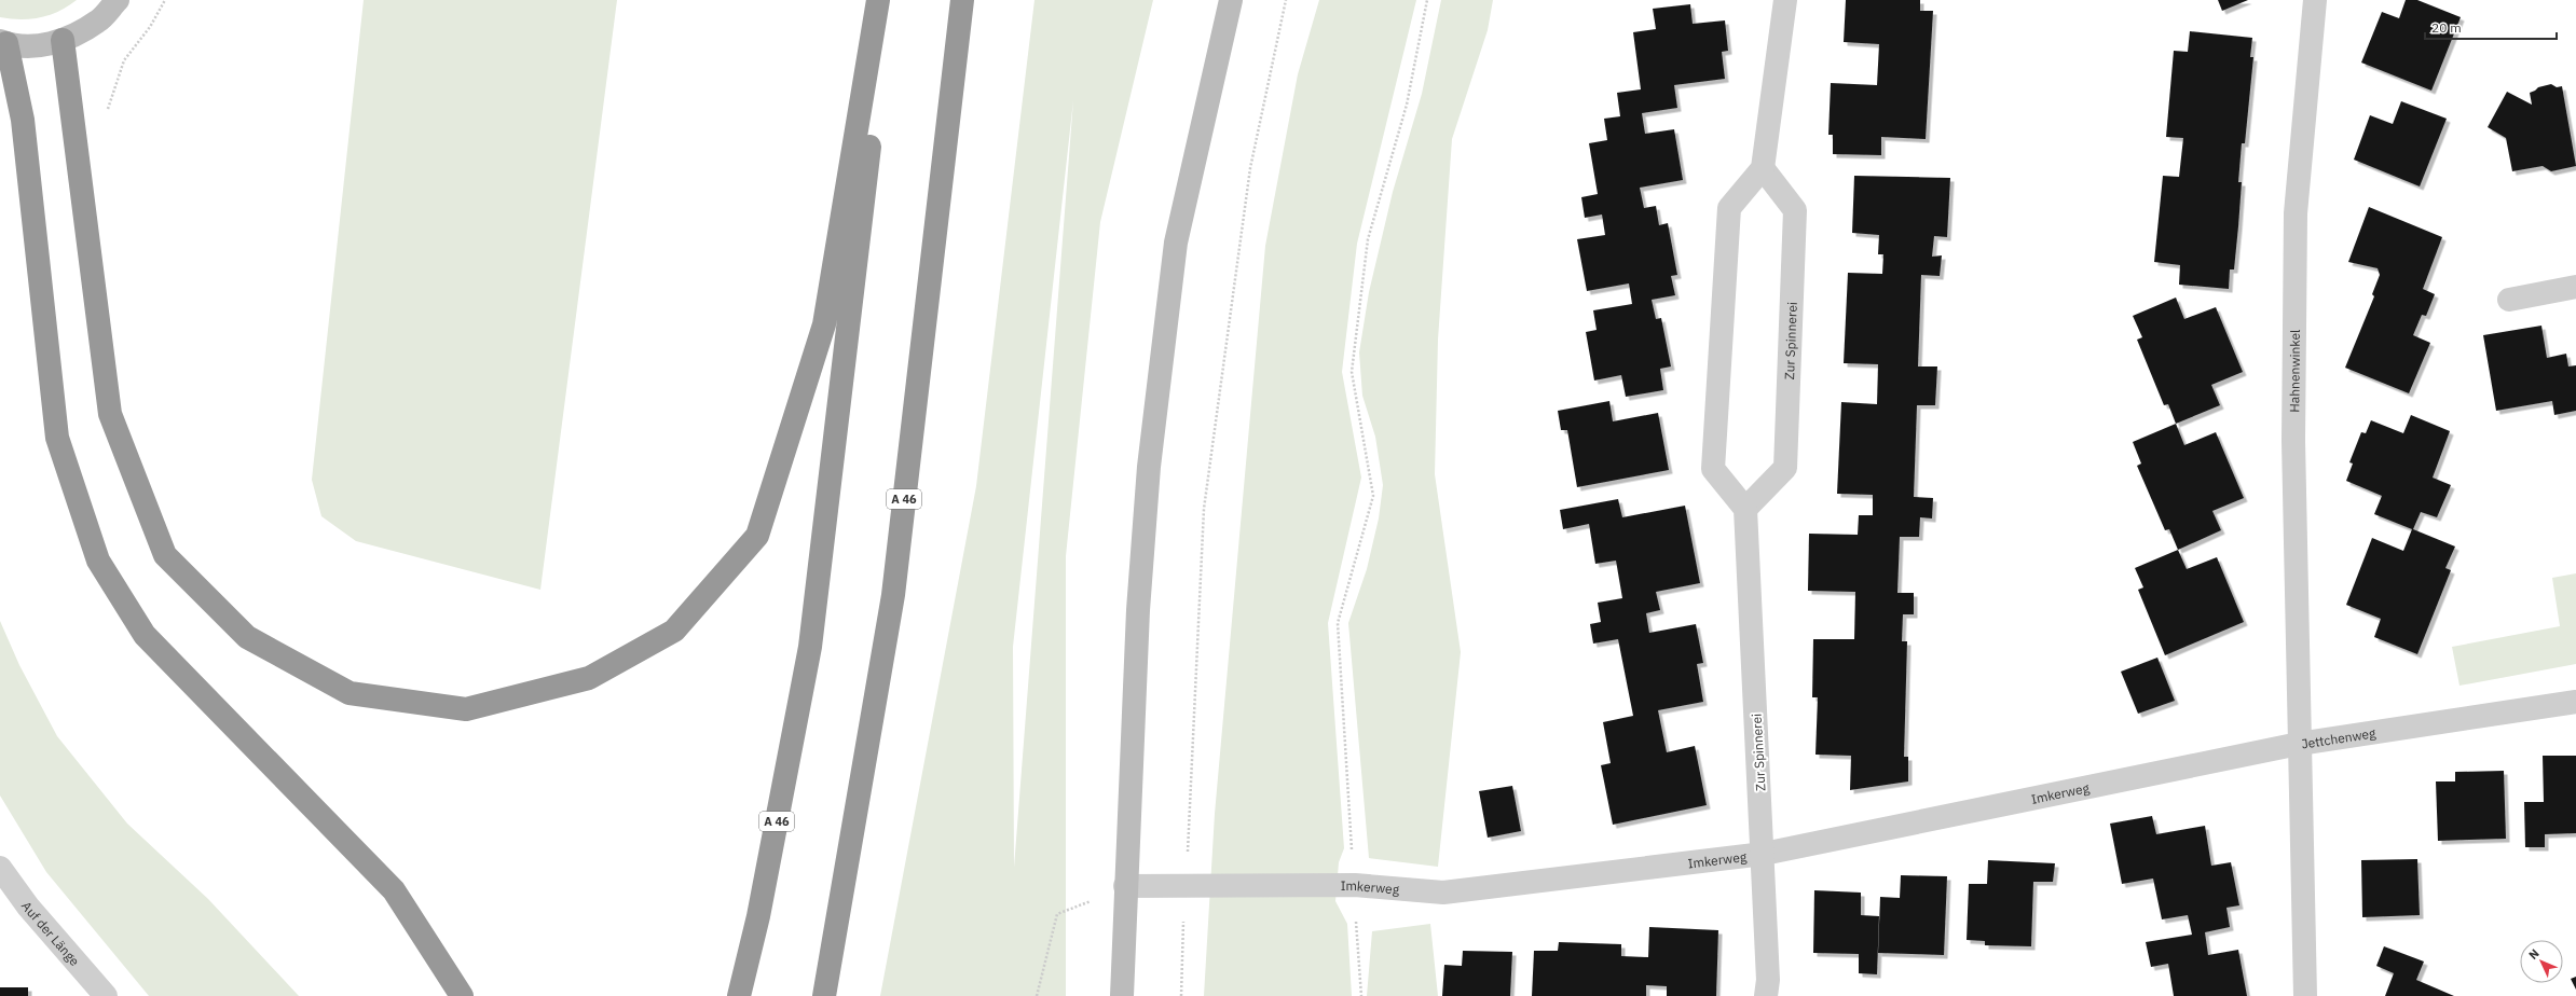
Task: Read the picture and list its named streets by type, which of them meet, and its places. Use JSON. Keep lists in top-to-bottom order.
{
  "streets": {
    "highway": ["A 46"],
    "street": [
      "Zur Spinnerei",
      "Hahnenwinkel",
      "Jettchenweg",
      "Imkerweg",
      "Auf der Länge"
    ]
  },
  "crossings": [
    ["Zur Spinnerei", "Imkerweg"],
    ["Hahnenwinkel", "Jettchenweg"],
    ["Hahnenwinkel", "Imkerweg"],
    ["Jettchenweg", "Imkerweg"]
  ],
  "scale_bar": "20 m",
  "north": "top left"
}
